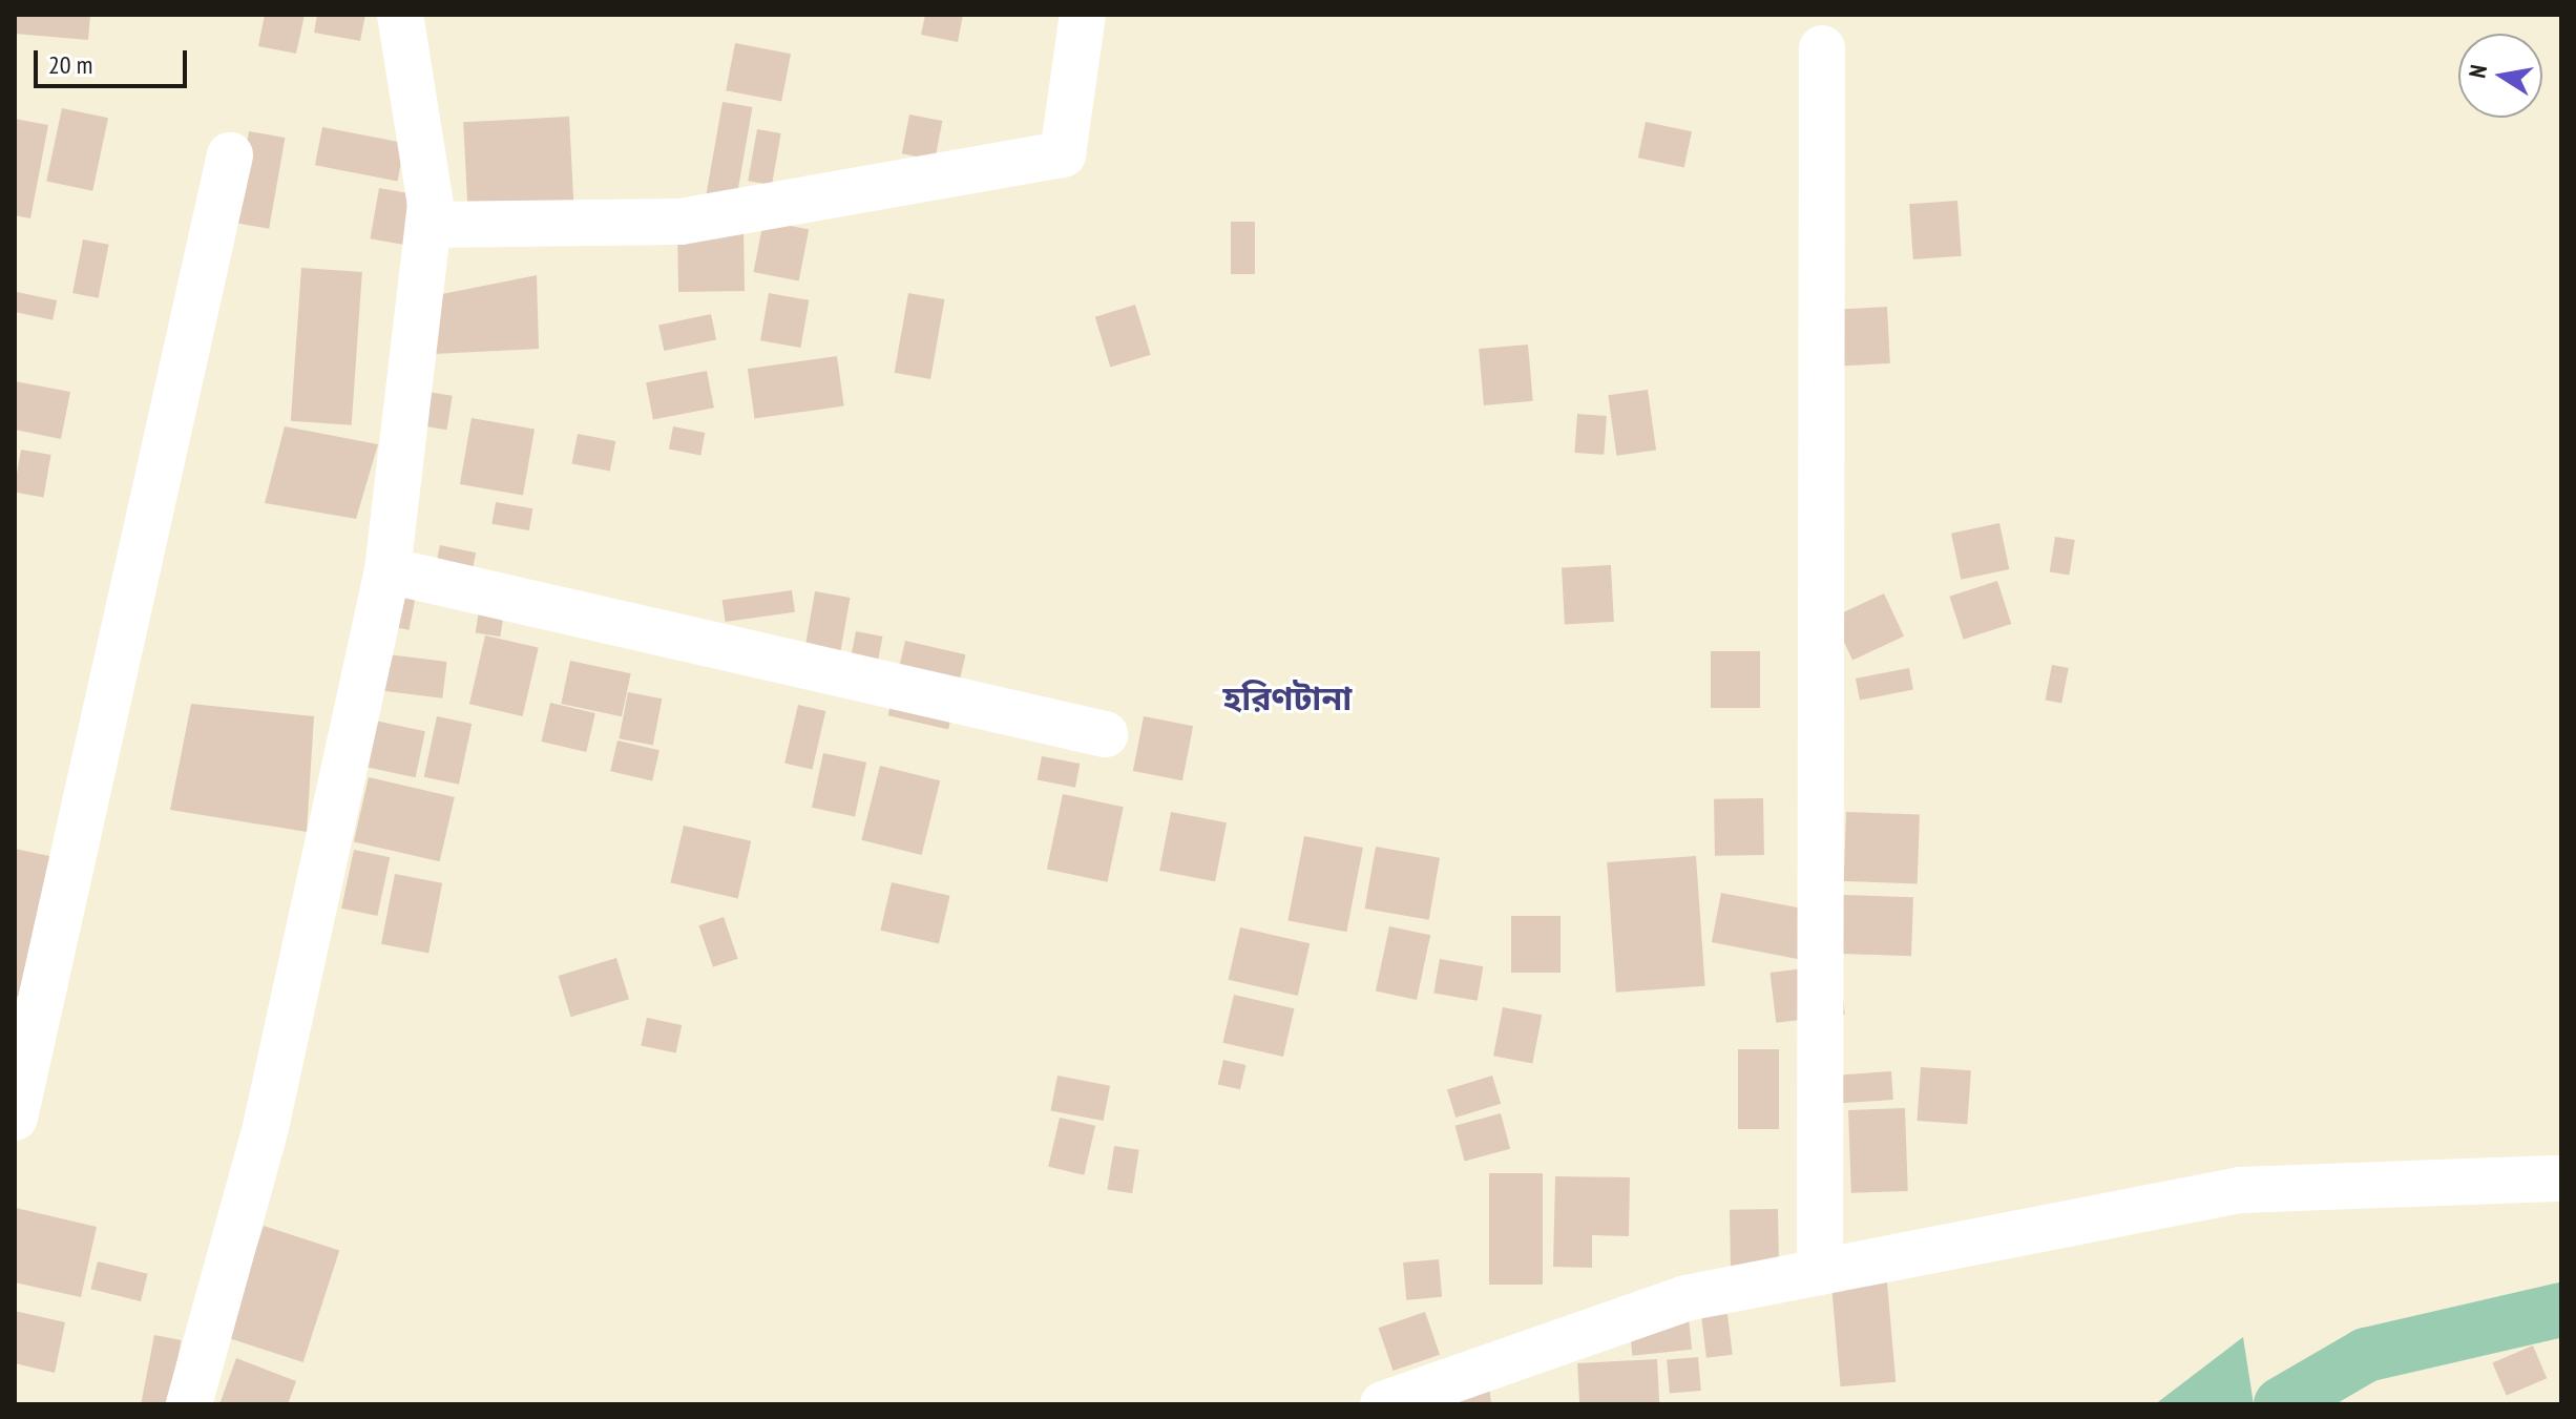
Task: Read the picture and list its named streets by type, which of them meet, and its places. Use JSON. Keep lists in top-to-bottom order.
{
  "districts": ["হরিণটানা"],
  "scale_bar": "20 m",
  "north": "left"
}
